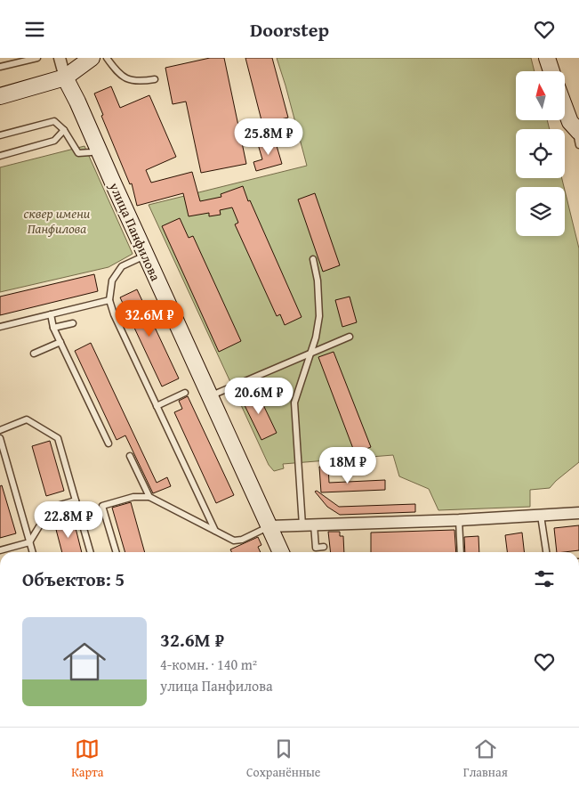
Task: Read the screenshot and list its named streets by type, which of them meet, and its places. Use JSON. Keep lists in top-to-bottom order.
{
  "streets": {
    "main road": ["улица Панфилова"]
  },
  "parks": ["сквер имени Панфилова"],
  "north": "top",
  "page": {
    "header": "Doorstep",
    "price": [
      "25.8M ₽",
      "32.6M ₽",
      "20.6M ₽",
      "18M ₽",
      "22.8M ₽"
    ],
    "heading": "Объектов: 5",
    "list": [
      {
        "name": "32.6M ₽",
        "note": "4-комн. · 140 m² · улица Панфилова"
      }
    ],
    "tabs": ["Карта", "Сохранённые", "Главная"]
  }
}
